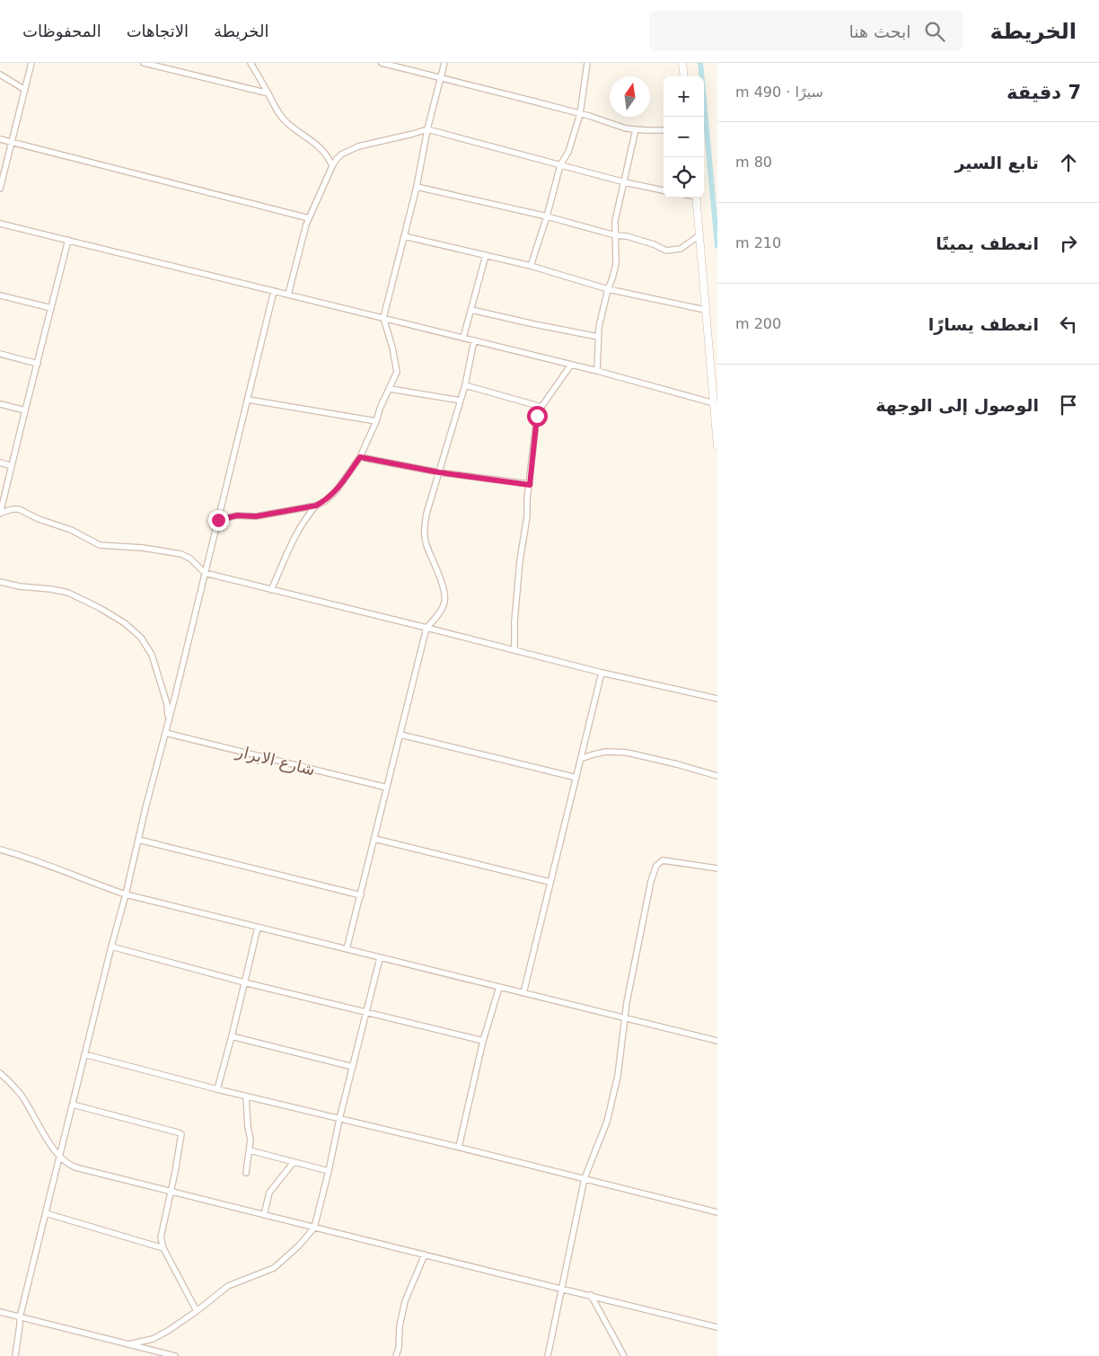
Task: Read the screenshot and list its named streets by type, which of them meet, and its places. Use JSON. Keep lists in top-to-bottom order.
{
  "streets": {
    "street": ["شارع الابرار"]
  },
  "north": "top",
  "page": {
    "header": "الخريطة",
    "search": "ابحث هنا",
    "nav": ["الخريطة", "الاتجاهات", "المحفوظات"],
    "heading": ["7 دقيقة", "سيرًا · 490 m"],
    "map_buttons": ["+", "−"],
    "list": [
      ["تابع السير", "80 m"],
      ["انعطف يمينًا", "210 m"],
      ["انعطف يسارًا", "200 m"],
      "الوصول إلى الوجهة"
    ]
  }
}
